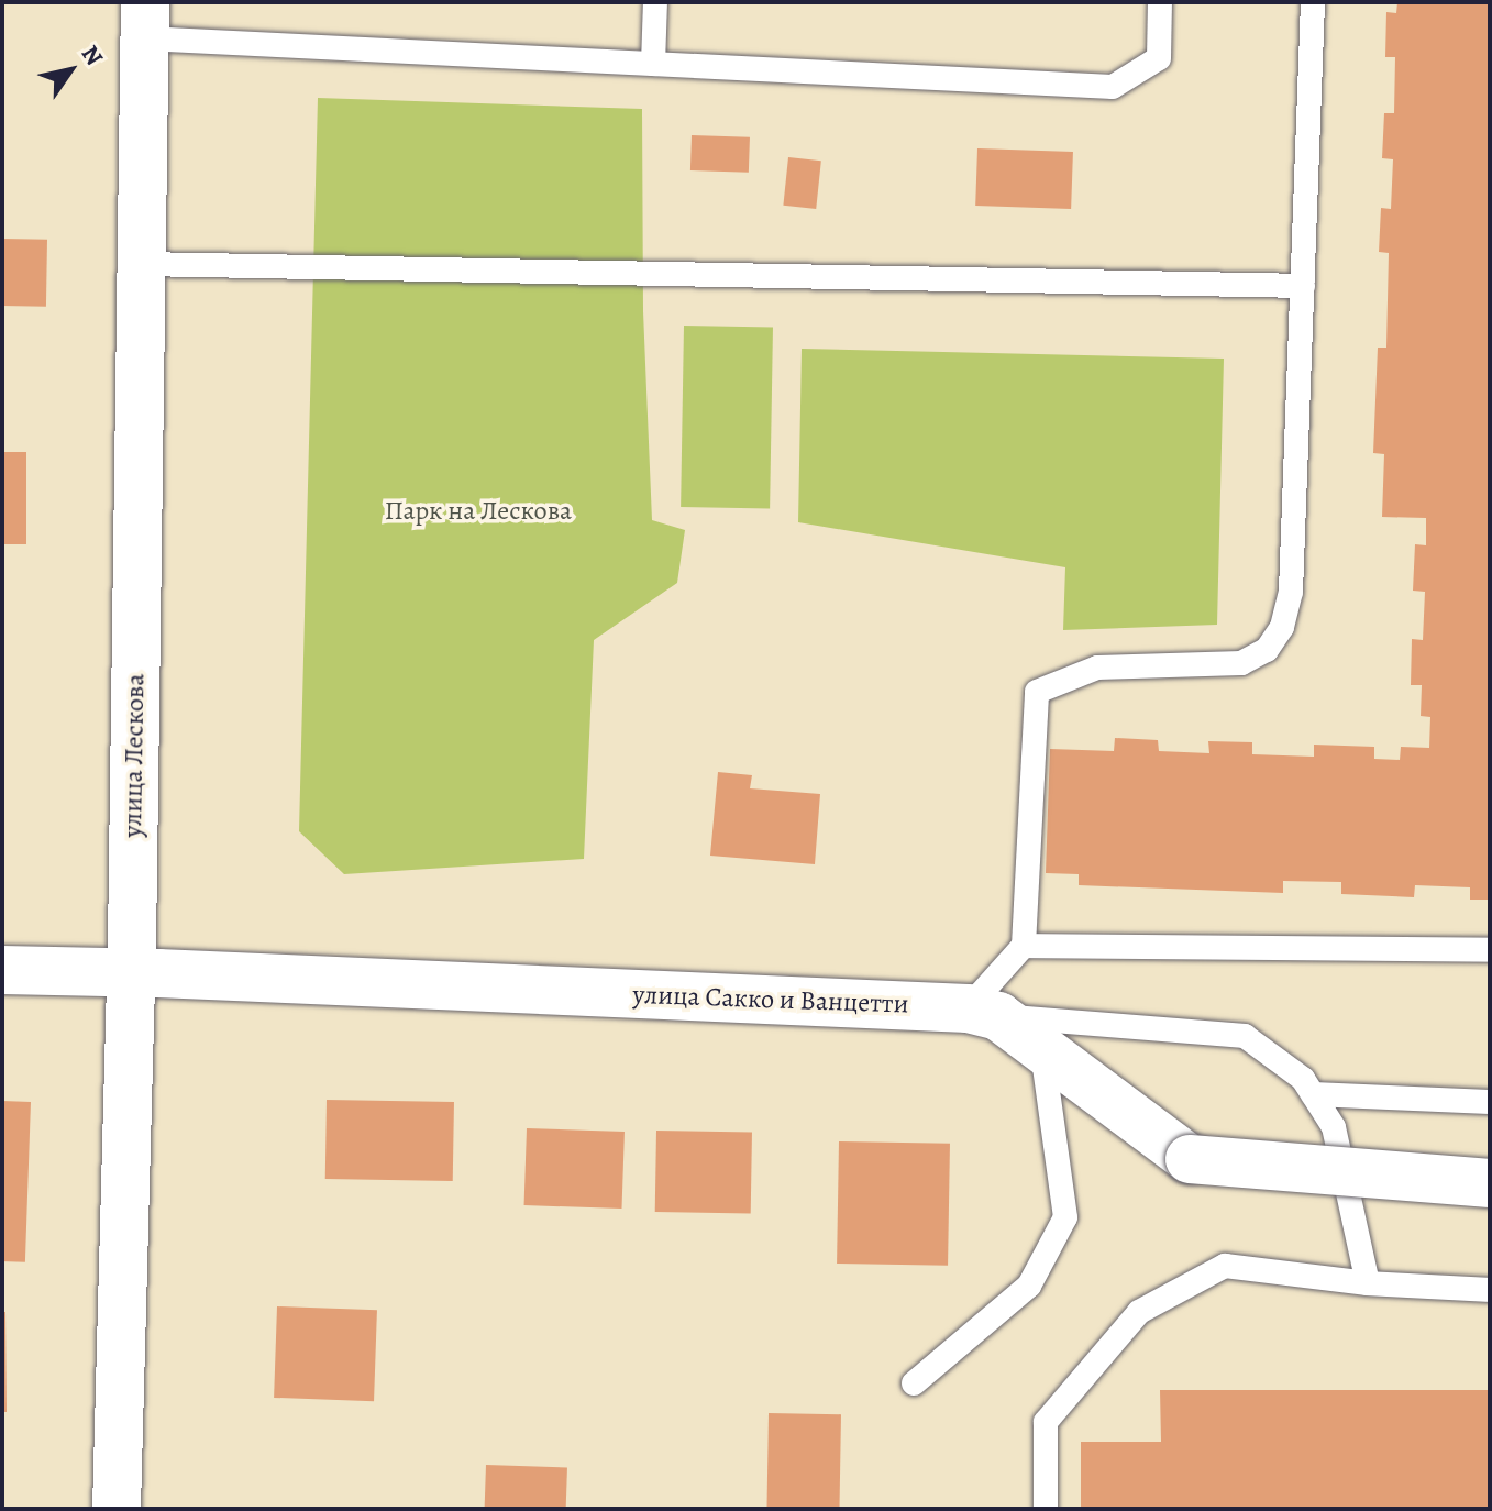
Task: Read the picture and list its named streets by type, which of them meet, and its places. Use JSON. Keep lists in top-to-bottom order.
{
  "streets": {
    "street": ["улица Лескова", "улица Сакко и Ванцетти"]
  },
  "crossings": [
    ["улица Лескова", "улица Сакко и Ванцетти"]
  ],
  "parks": ["Парк на Лескова"],
  "north": "top right"
}
